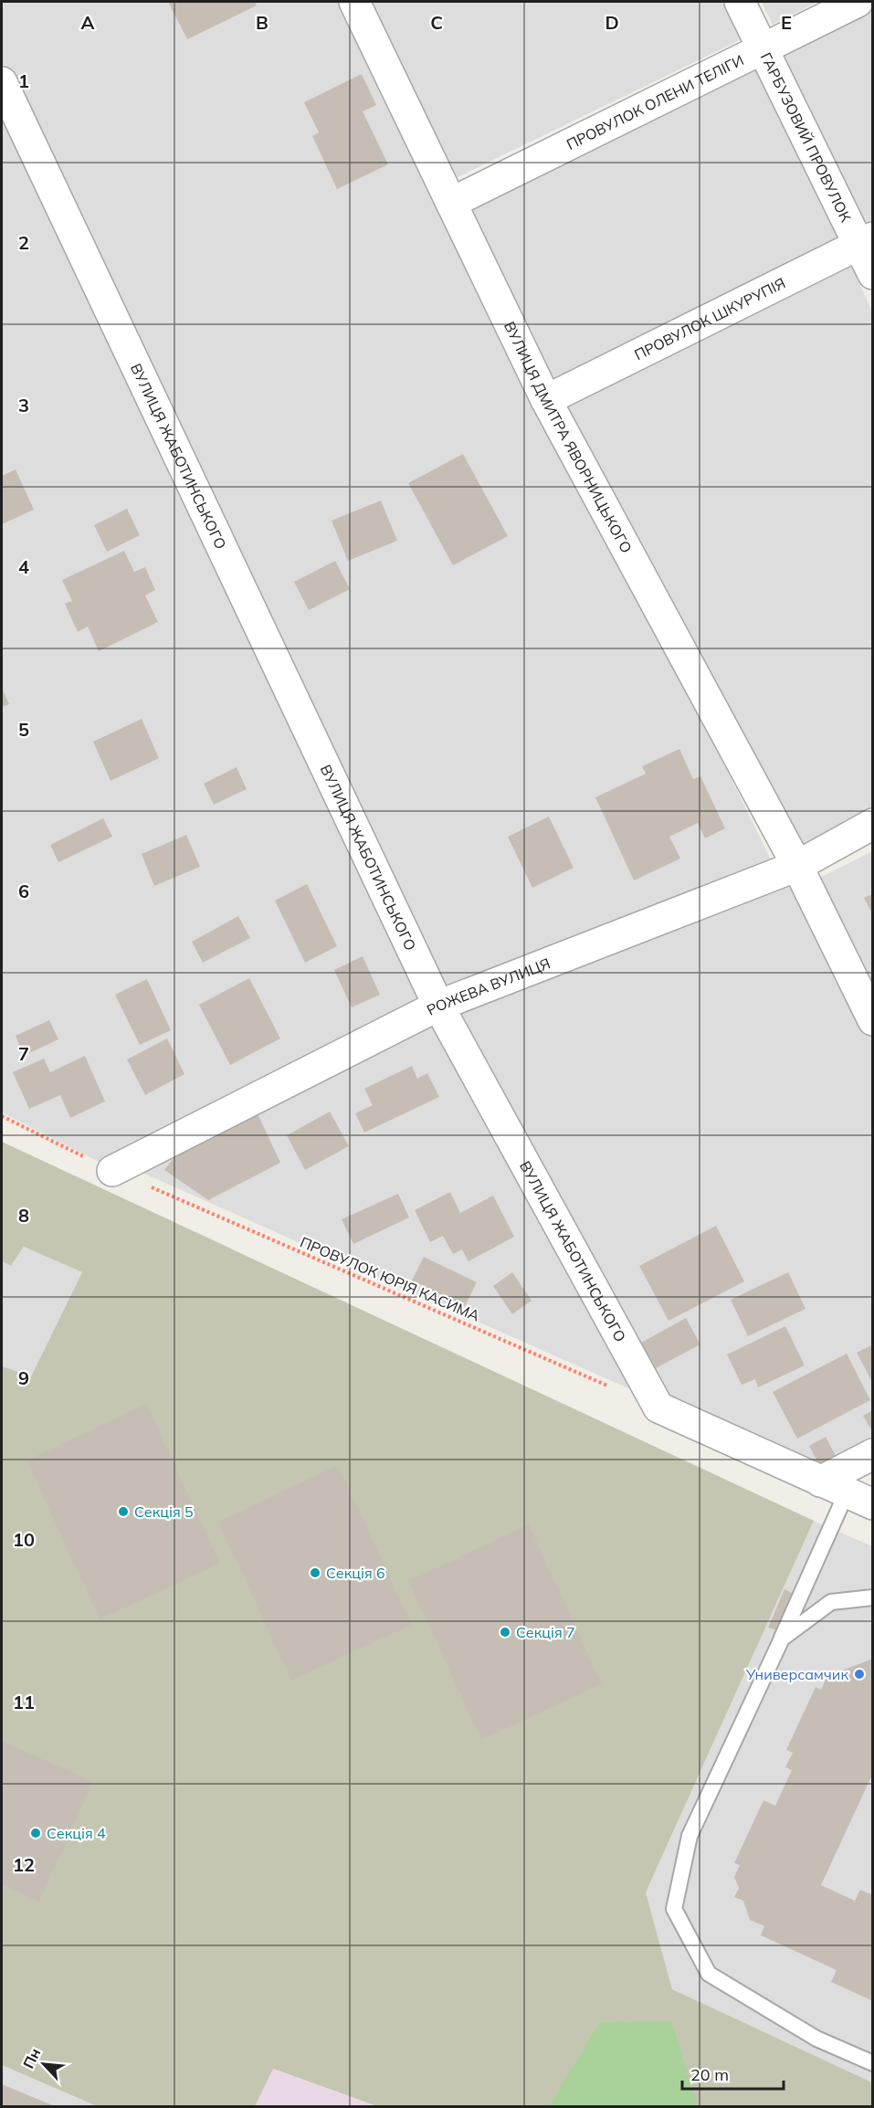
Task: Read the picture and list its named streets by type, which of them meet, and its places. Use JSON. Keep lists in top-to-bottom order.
{
  "streets": {
    "street": [
      "ПРОВУЛОК ОЛЕНИ ТЕЛІГИ",
      "ГАРБУЗОВИЙ ПРОВУЛОК",
      "ПРОВУЛОК ШКУРУПІЯ",
      "ВУЛИЦЯ ДМИТРА ЯВОРНИЦЬКОГО",
      "ВУЛИЦЯ ЖАБОТИНСЬКОГО",
      "РОЖЕВА ВУЛИЦЯ"
    ],
    "path": ["ПРОВУЛОК ЮРІЯ КАСИМА"]
  },
  "crossings": [
    ["ПРОВУЛОК ОЛЕНИ ТЕЛІГИ", "ГАРБУЗОВИЙ ПРОВУЛОК"],
    ["ПРОВУЛОК ОЛЕНИ ТЕЛІГИ", "ВУЛИЦЯ ДМИТРА ЯВОРНИЦЬКОГО"],
    ["ГАРБУЗОВИЙ ПРОВУЛОК", "ПРОВУЛОК ШКУРУПІЯ"],
    ["ПРОВУЛОК ШКУРУПІЯ", "ВУЛИЦЯ ДМИТРА ЯВОРНИЦЬКОГО"],
    ["ВУЛИЦЯ ДМИТРА ЯВОРНИЦЬКОГО", "РОЖЕВА ВУЛИЦЯ"],
    ["ВУЛИЦЯ ЖАБОТИНСЬКОГО", "РОЖЕВА ВУЛИЦЯ"],
    ["РОЖЕВА ВУЛИЦЯ", "ПРОВУЛОК ЮРІЯ КАСИМА"]
  ],
  "places": [
    "Секція 5",
    "Секція 6",
    "Секція 7",
    "Универсамчик",
    "Секція 4"
  ],
  "scale_bar": "20 m",
  "north": "top left",
  "grid": {
    "columns": [
      "A",
      "B",
      "C",
      "D",
      "E"
    ],
    "rows": [
      "1",
      "2",
      "3",
      "4",
      "5",
      "6",
      "7",
      "8",
      "9",
      "10",
      "11",
      "12"
    ]
  }
}
